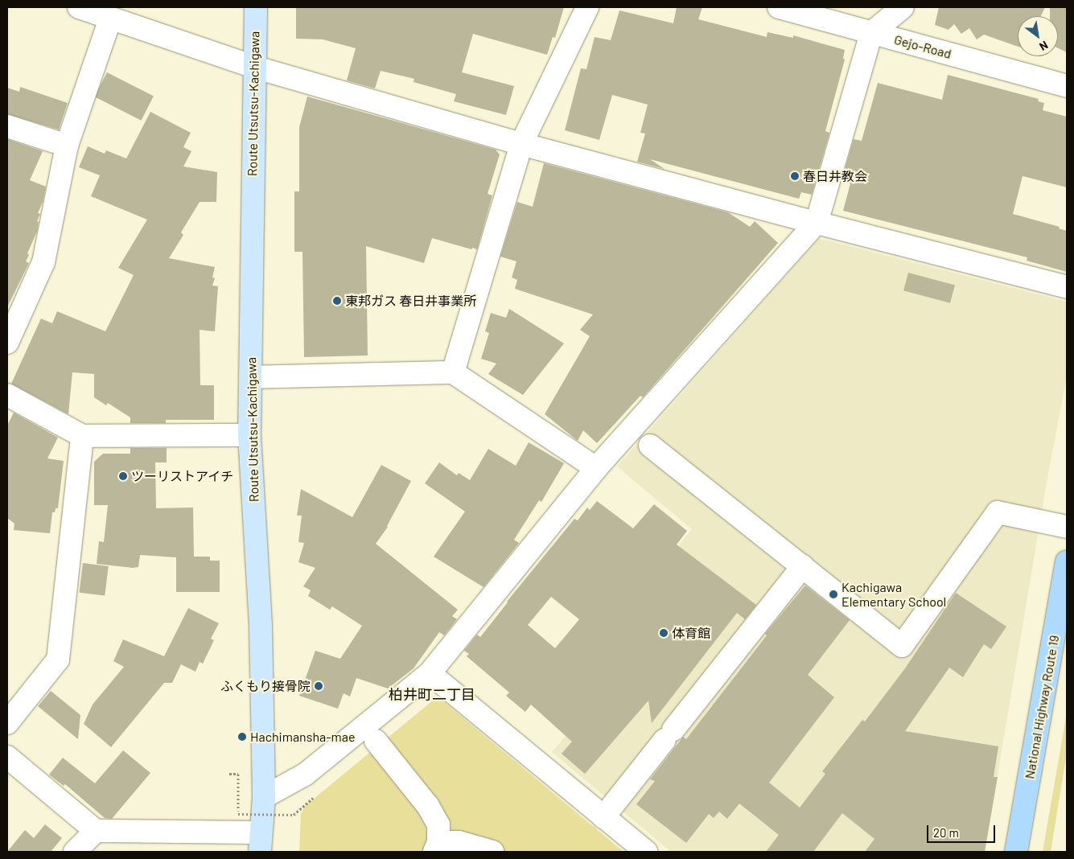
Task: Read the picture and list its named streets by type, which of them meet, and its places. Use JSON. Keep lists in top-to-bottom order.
{
  "streets": {
    "highway": ["National Highway Route 19"],
    "main road": ["Route Utsutsu-Kachigawa"],
    "street": ["Gejo-Road"]
  },
  "districts": ["柏井町二丁目"],
  "places": [
    "春日井教会",
    "東邦ガス 春日井事業所",
    "ツーリストアイチ",
    "Kachigawa Elementary School",
    "体育館",
    "ふくもり接骨院",
    "Hachimansha-mae"
  ],
  "scale_bar": "20 m",
  "north": "bottom right"
}
